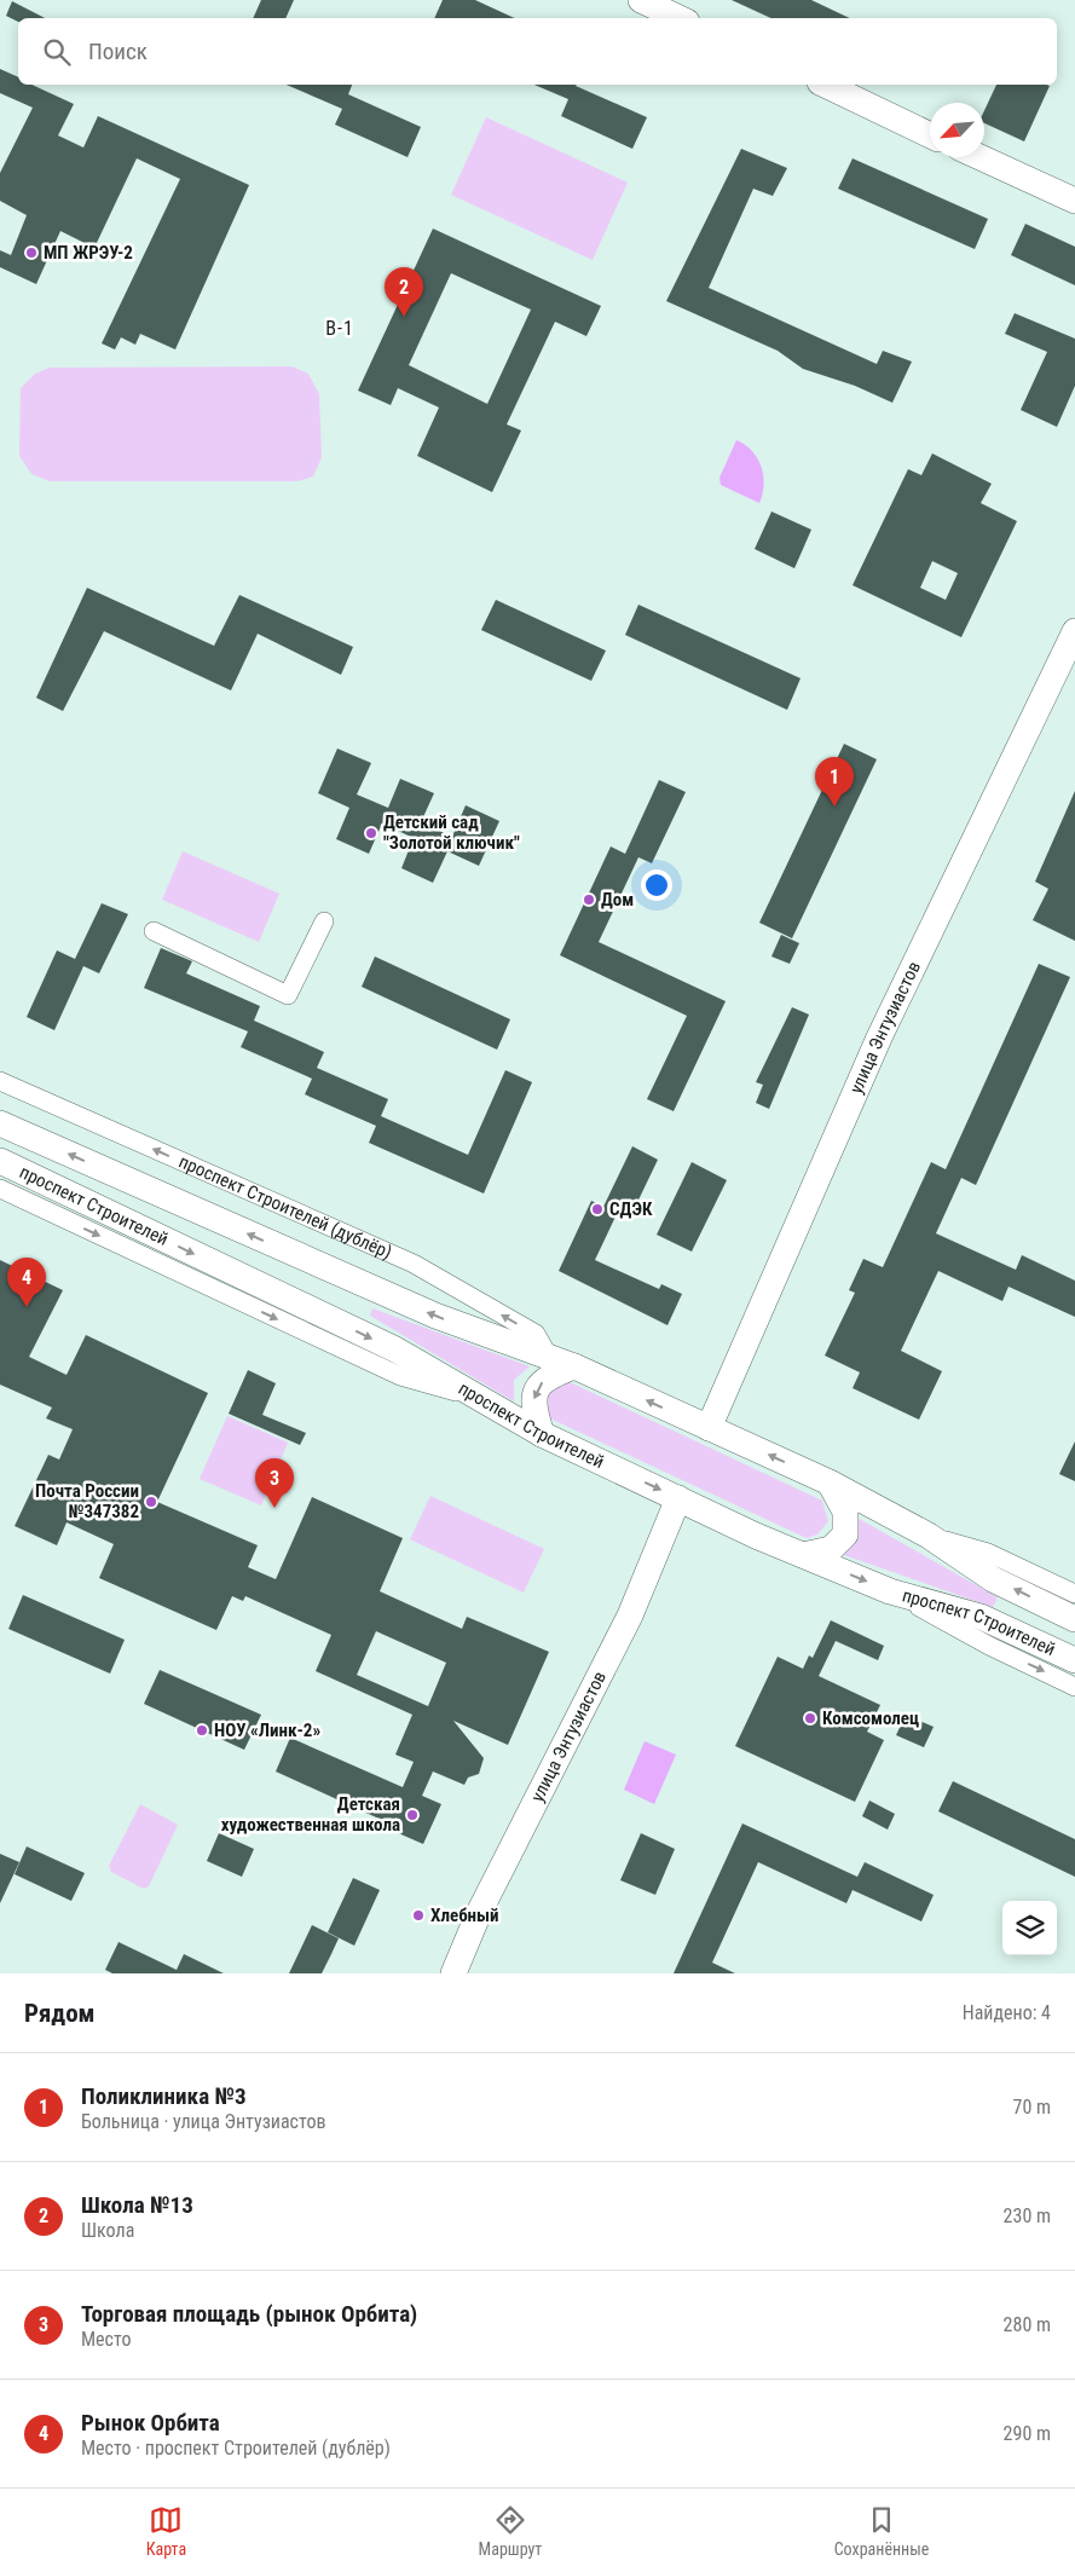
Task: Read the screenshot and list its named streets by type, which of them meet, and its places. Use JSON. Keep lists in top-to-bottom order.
{
  "streets": {
    "main road": ["улица Энтузиастов", "проспект Строителей"],
    "street": ["проспект Строителей (дублёр)"]
  },
  "crossings": [
    ["улица Энтузиастов", "проспект Строителей"],
    ["проспект Строителей", "проспект Строителей (дублёр)"]
  ],
  "districts": ["В-1"],
  "places": [
    "МП ЖРЭУ-2",
    "Детский сад \"Золотой ключик\"",
    "Дом",
    "СДЭК",
    "Почта России №347382",
    "Комсомолец",
    "НОУ «Линк-2»",
    "Детская художественная школа",
    "Хлебный"
  ],
  "north": "bottom left",
  "page": {
    "search": "Поиск",
    "pins": [
      "2",
      "1",
      "4",
      "3"
    ],
    "heading": ["Рядом", "Найдено: 4"],
    "list": [
      {
        "mark": "1",
        "name": "Поликлиника №3",
        "note": "Больница · улица Энтузиастов",
        "value": "70 m"
      },
      {
        "mark": "2",
        "name": "Школа №13",
        "note": "Школа",
        "value": "230 m"
      },
      {
        "mark": "3",
        "name": "Торговая площадь (рынок Орбита)",
        "note": "Место",
        "value": "280 m"
      },
      {
        "mark": "4",
        "name": "Рынок Орбита",
        "note": "Место · проспект Строителей (дублёр)",
        "value": "290 m"
      }
    ],
    "nav": ["Карта", "Маршрут", "Сохранённые"]
  }
}
